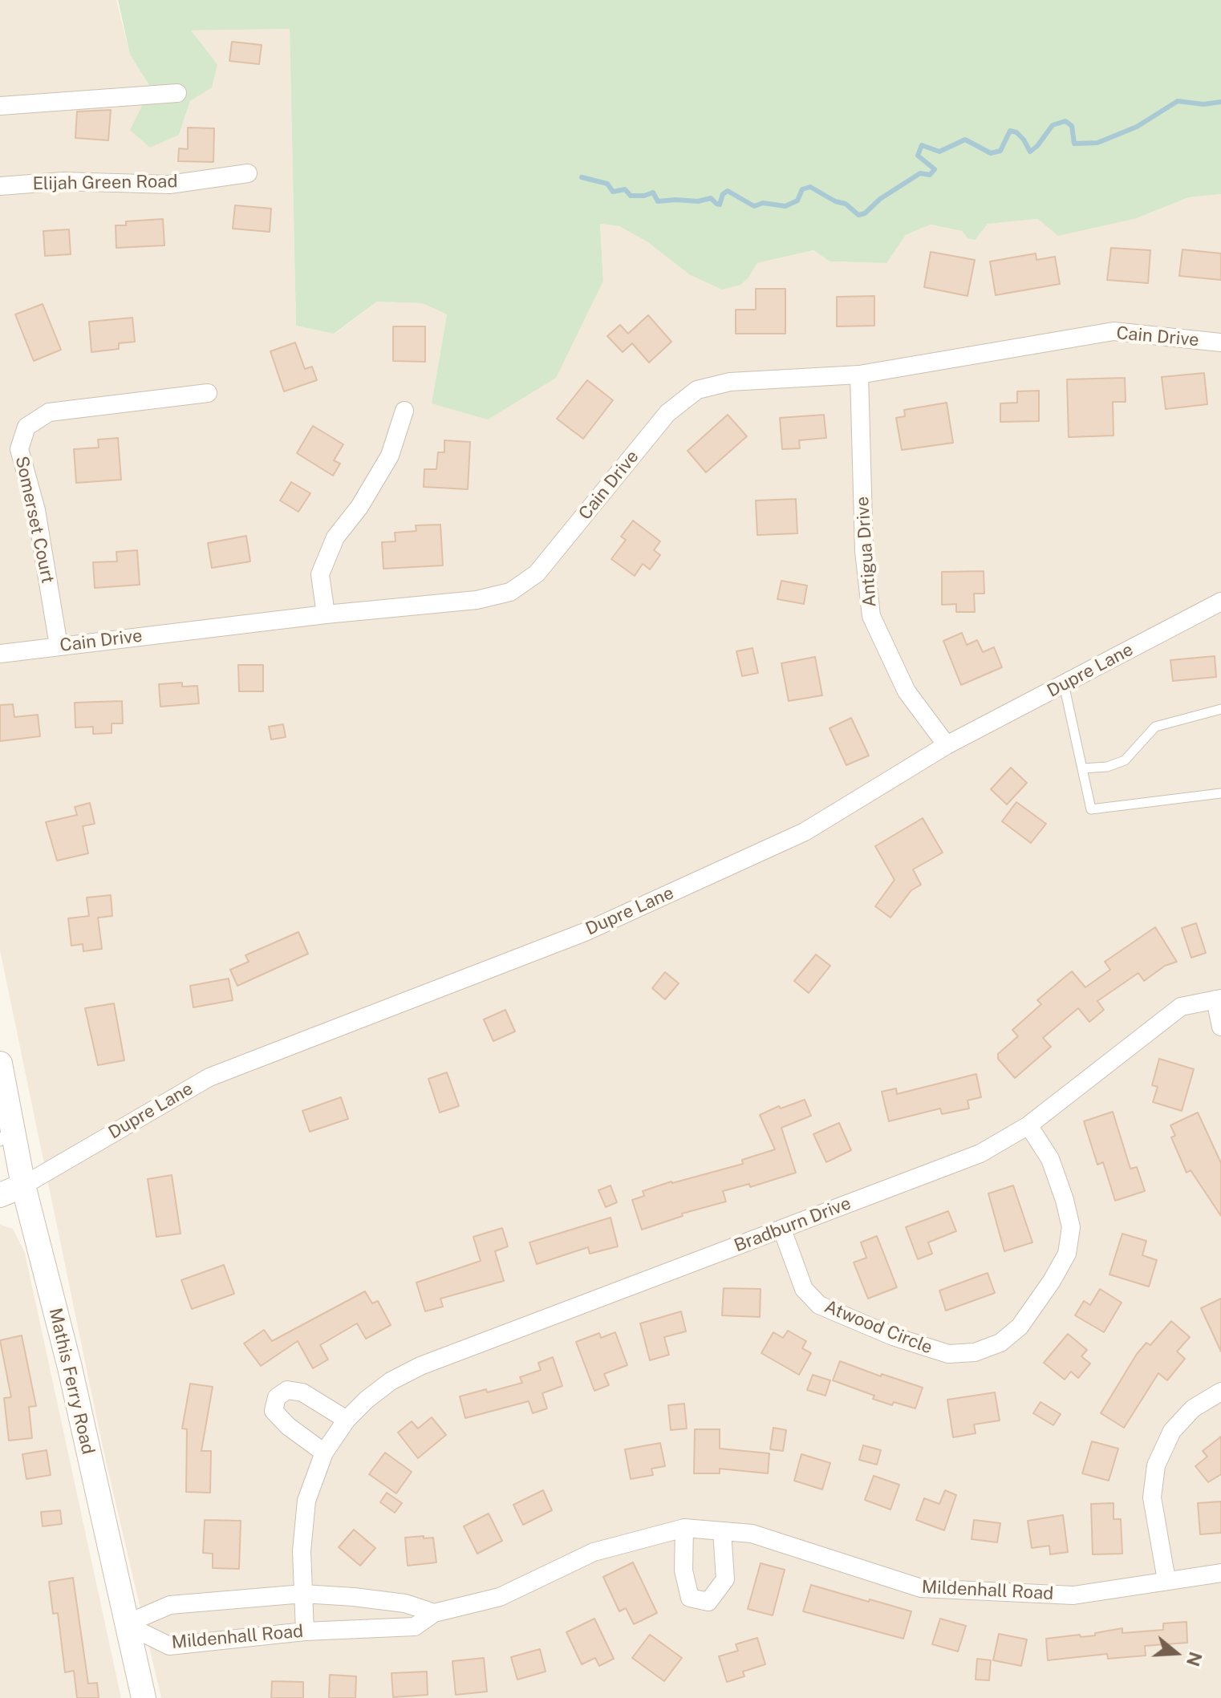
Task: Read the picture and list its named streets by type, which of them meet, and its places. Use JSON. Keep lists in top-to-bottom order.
{
  "streets": {
    "main road": ["Mathis Ferry Road"],
    "street": [
      "Elijah Green Road",
      "Cain Drive",
      "Somerset Court",
      "Antigua Drive",
      "Dupre Lane",
      "Bradburn Drive",
      "Atwood Circle",
      "Mildenhall Road"
    ]
  },
  "crossings": [
    ["Cain Drive", "Somerset Court"],
    ["Cain Drive", "Antigua Drive"],
    ["Antigua Drive", "Dupre Lane"],
    ["Dupre Lane", "Mathis Ferry Road"],
    ["Bradburn Drive", "Atwood Circle"],
    ["Bradburn Drive", "Mildenhall Road"],
    ["Mathis Ferry Road", "Mildenhall Road"]
  ],
  "north": "right"
}
